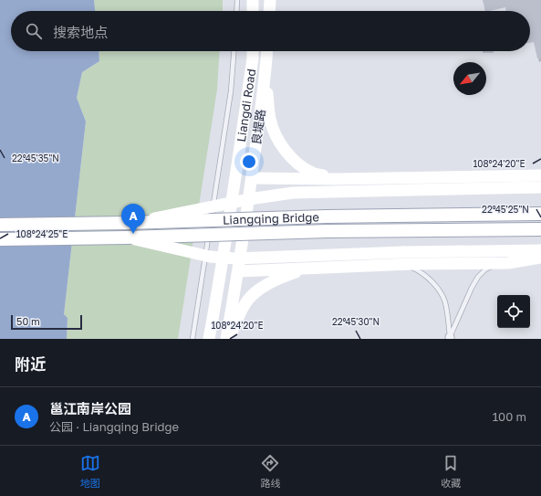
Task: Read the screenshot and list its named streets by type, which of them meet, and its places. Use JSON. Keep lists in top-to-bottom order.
{
  "streets": {
    "main road": ["Liangdi Road", "良堤路", "Liangqing Bridge"]
  },
  "scale_bar": "50 m",
  "north": "bottom left",
  "page": {
    "search": "搜索地点",
    "pins": "A",
    "scale": "50 m",
    "heading": "附近",
    "list": [
      {
        "mark": "A",
        "name": "邕江南岸公园",
        "note": "公园 · Liangqing Bridge",
        "value": "100 m"
      }
    ],
    "nav": ["地图", "路线", "收藏"]
  },
  "coordinates": [
    "22°45'35\"N",
    "108°24'20\"E",
    "22°45'25\"N",
    "108°24'25\"E",
    "22°45'30\"N"
  ]
}
